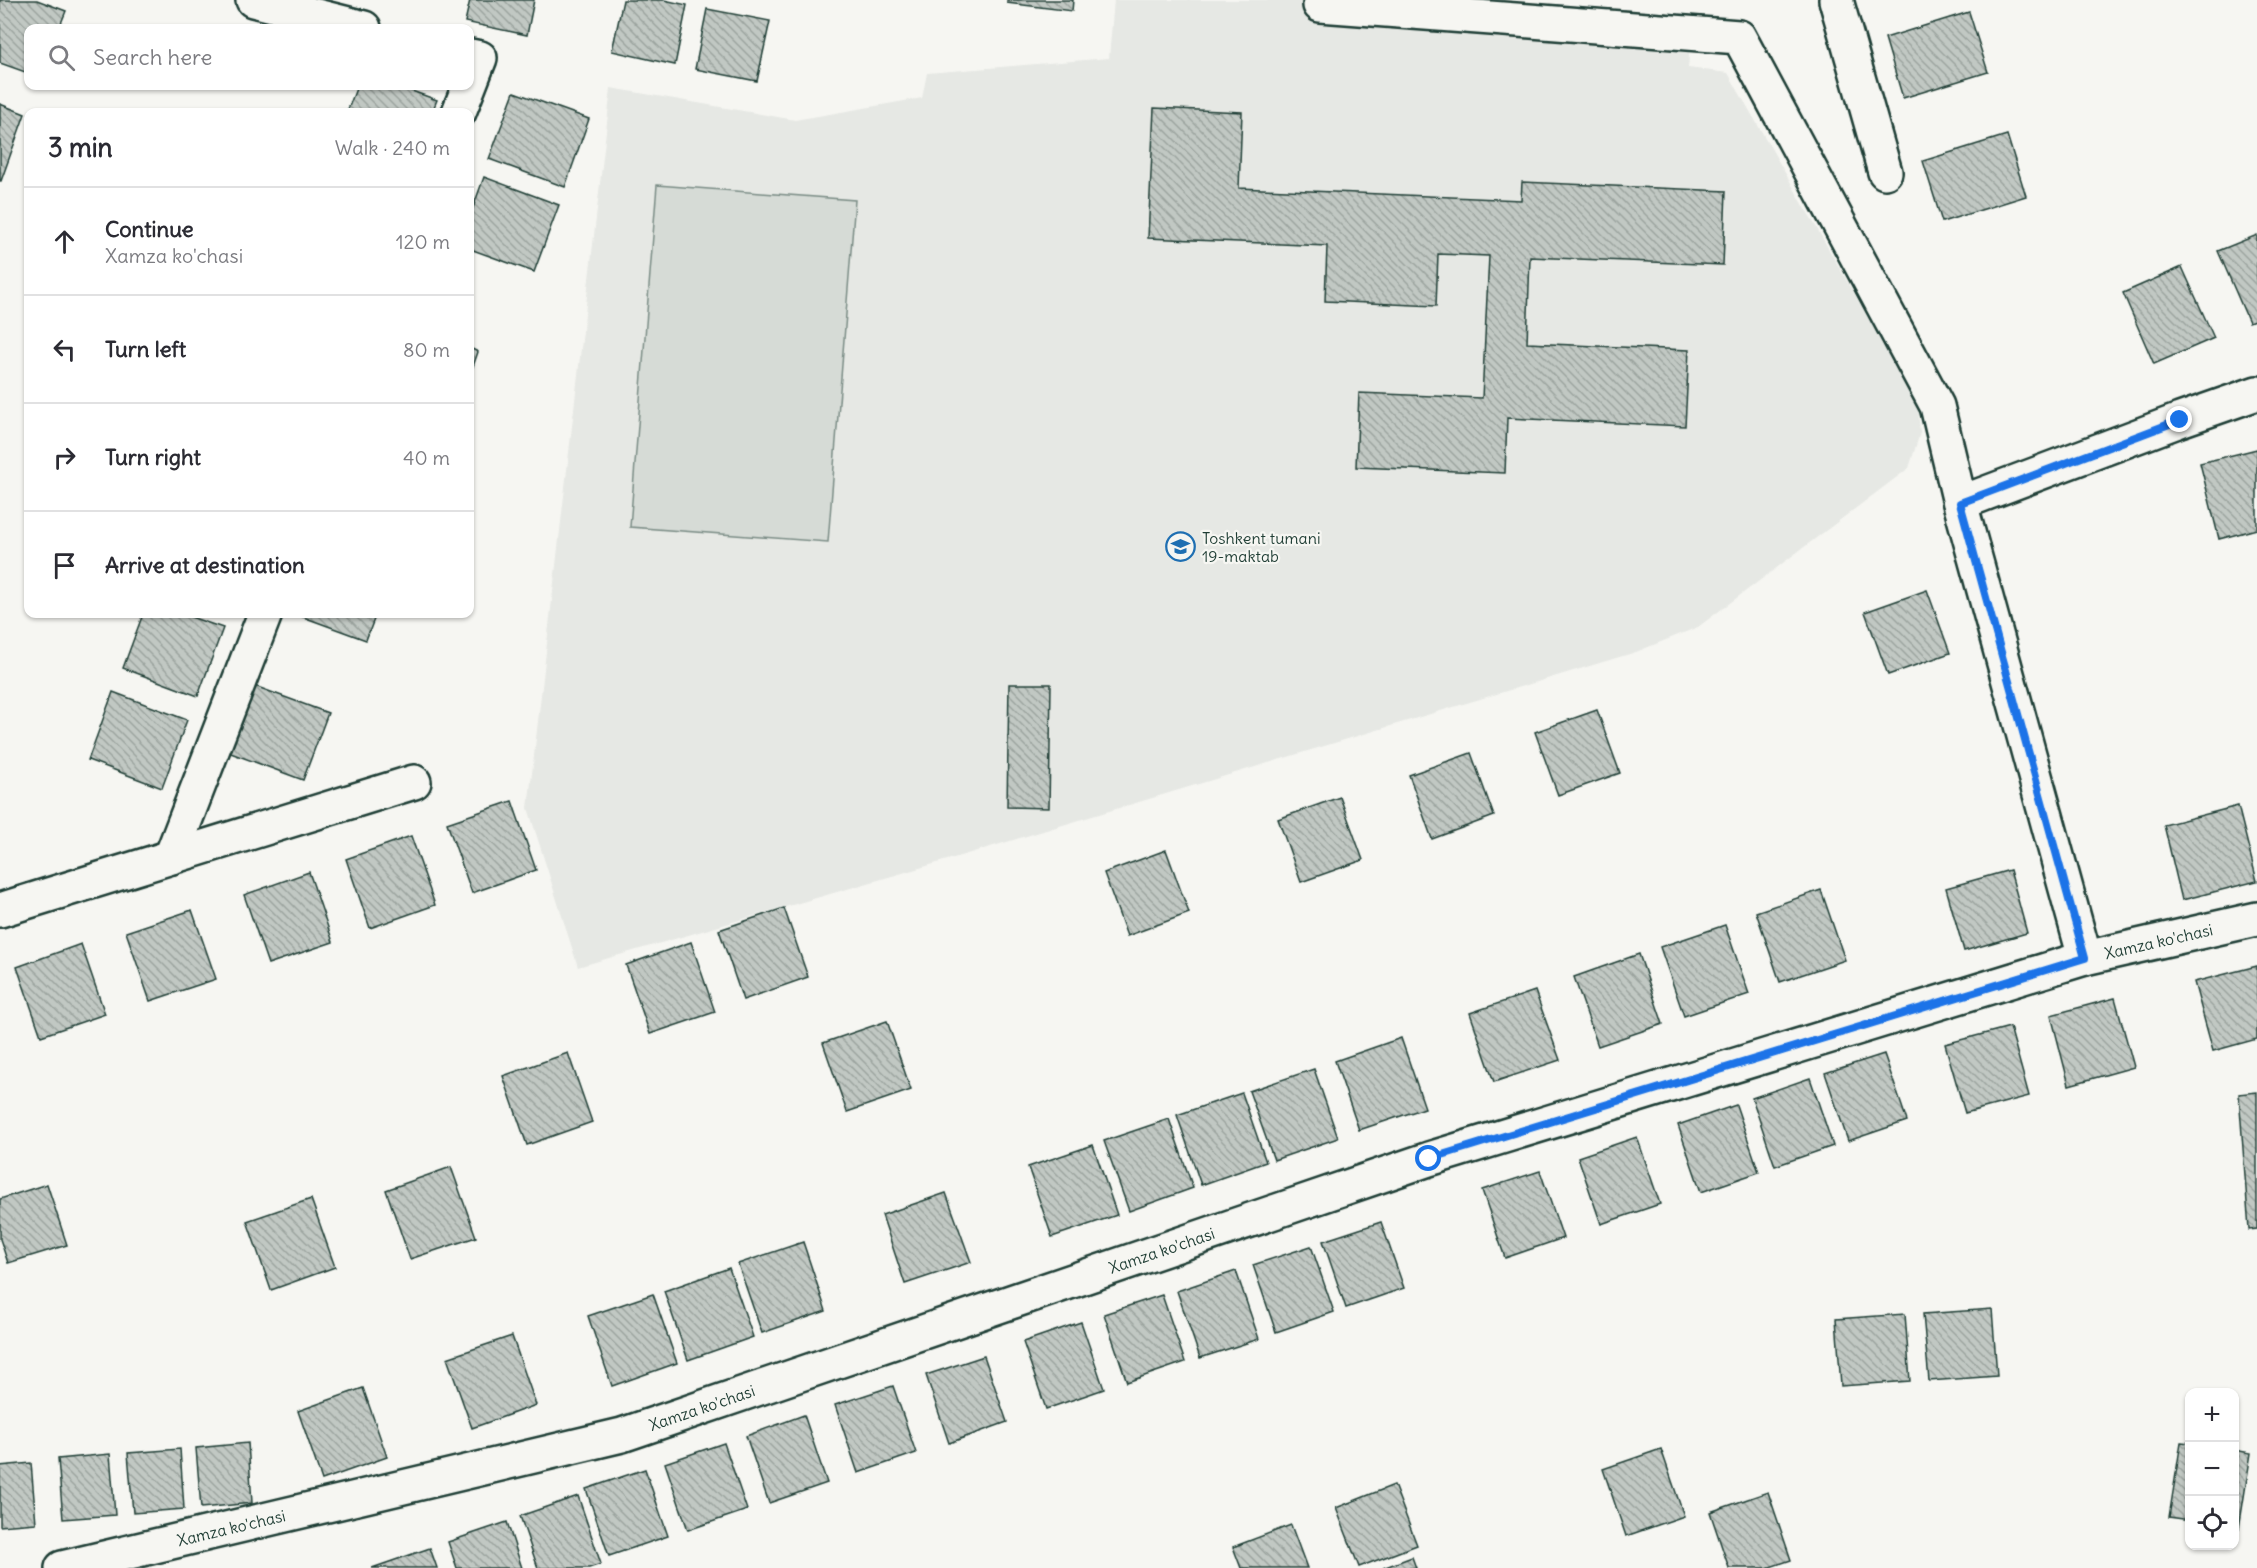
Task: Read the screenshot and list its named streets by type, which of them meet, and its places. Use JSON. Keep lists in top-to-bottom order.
{
  "streets": {
    "street": ["Xamza ko'chasi"]
  },
  "places": {
    "school or university": ["Toshkent tumani 19-maktab"]
  },
  "page": {
    "search": "Search here",
    "heading": ["3 min", "Walk · 240 m"],
    "list": [
      ["Continue", "Xamza ko'chasi", "120 m"],
      ["Turn left", "80 m"],
      ["Turn right", "40 m"],
      "Arrive at destination"
    ],
    "map_buttons": ["+", "−"]
  }
}
